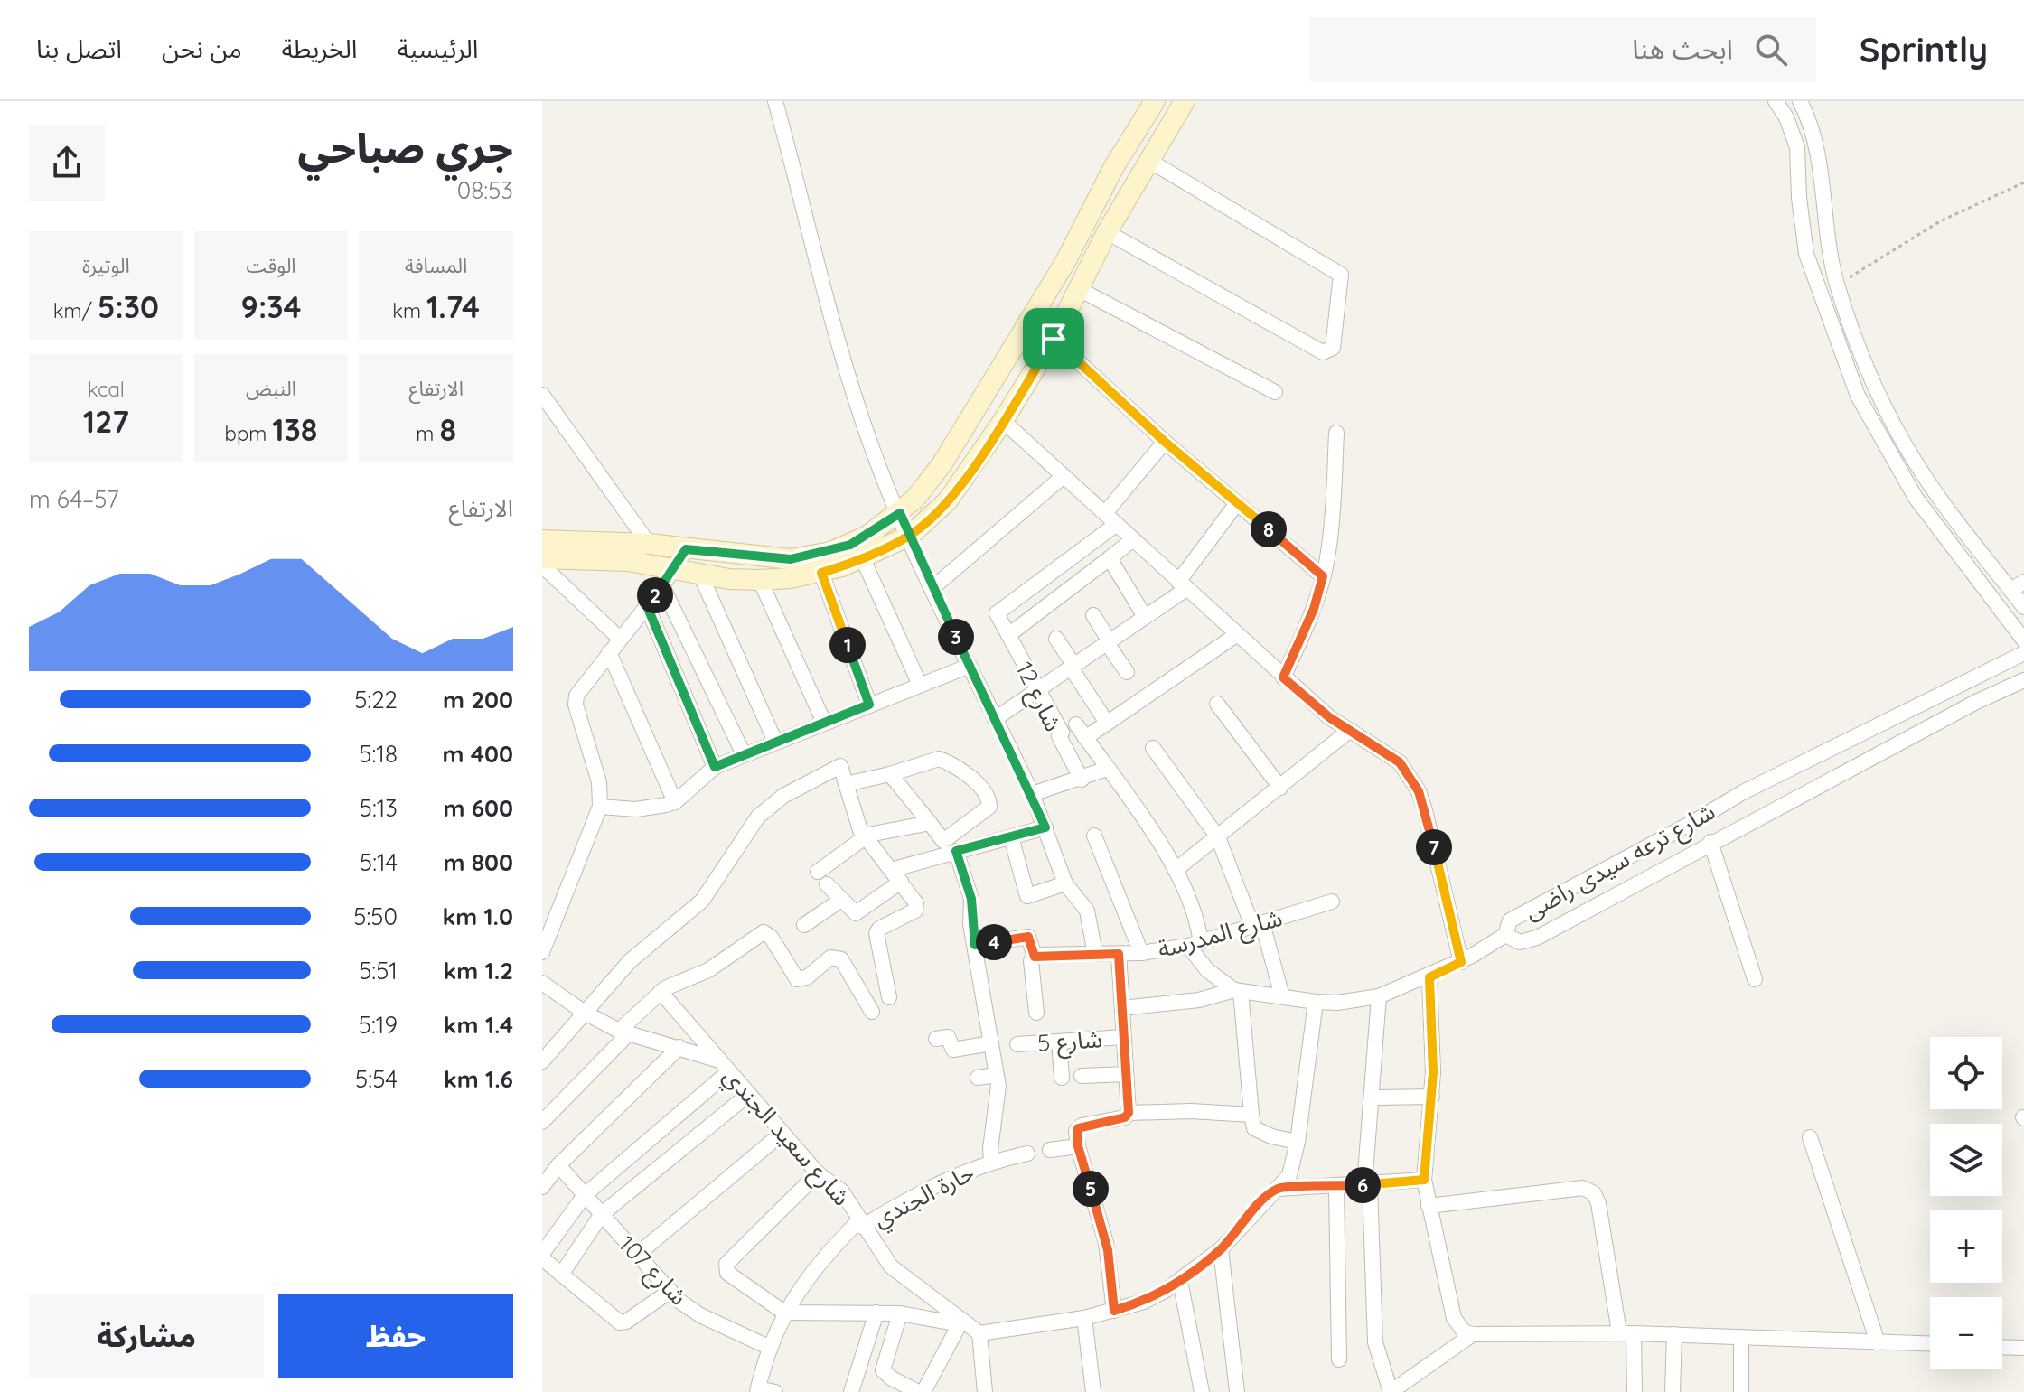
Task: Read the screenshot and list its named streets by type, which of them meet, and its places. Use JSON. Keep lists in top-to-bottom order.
{
  "streets": {
    "street": [
      "شارع 12",
      "شارع ترعه سيدى راضى",
      "شارع المدرسة",
      "شارع 5",
      "شارع سعيد الجندي",
      "حارة الجندي",
      "شارع 107"
    ]
  },
  "crossings": [
    ["شارع سعيد الجندي", "حارة الجندي"],
    ["حارة الجندي", "شارع 107"]
  ],
  "page": {
    "header": "Sprintly",
    "search": "ابحث هنا",
    "nav": [
      "الرئيسية",
      "الخريطة",
      "من نحن",
      "اتصل بنا"
    ],
    "heading": ["جري صباحي", "08:53"],
    "stats": [
      ["المسافة", "1.74 km"],
      ["الوقت", "9:34"],
      ["الوتيرة", "5:30 /km"],
      ["الارتفاع", "8 m"],
      ["النبض", "138 bpm"],
      ["kcal", "127"]
    ],
    "chart": ["الارتفاع", "57–64 m"],
    "pins": [
      "8",
      "2",
      "3",
      "1",
      "7",
      "4",
      "6",
      "5"
    ],
    "list": [
      {
        "name": "200 m",
        "note": "5:22"
      },
      {
        "name": "400 m",
        "note": "5:18"
      },
      {
        "name": "600 m",
        "note": "5:13"
      },
      {
        "name": "800 m",
        "note": "5:14"
      },
      {
        "name": "1.0 km",
        "note": "5:50"
      },
      {
        "name": "1.2 km",
        "note": "5:51"
      },
      {
        "name": "1.4 km",
        "note": "5:19"
      },
      {
        "name": "1.6 km",
        "note": "5:54"
      }
    ],
    "map_buttons": ["+", "−"],
    "buttons": ["حفظ", "مشاركة"]
  }
}
